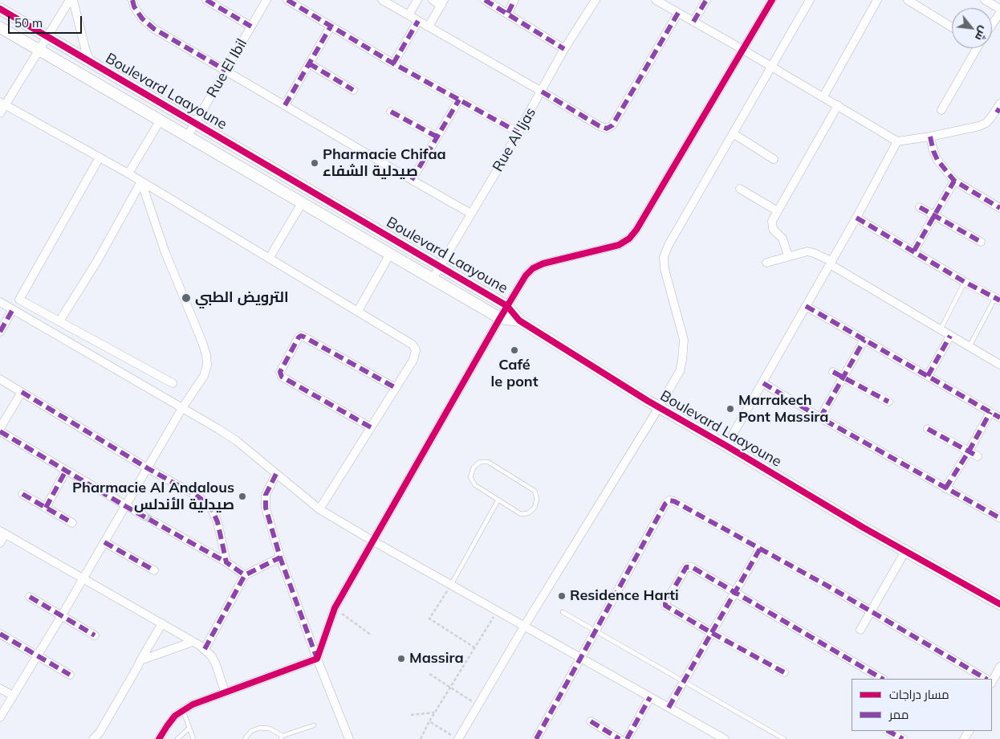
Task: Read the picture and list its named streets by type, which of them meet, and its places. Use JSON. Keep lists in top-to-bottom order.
{
  "streets": {
    "street": ["Rue El Ibil", "Boulevard Laayoune", "Rue Al Ijas"]
  },
  "crossings": [
    ["Rue El Ibil", "Boulevard Laayoune"],
    ["Boulevard Laayoune", "Rue Al Ijas"]
  ],
  "places": [
    "Pharmacie Chifaa صيدلية الشفاء",
    "الترويض الطبي",
    "Café le pont",
    "Marrakech Pont Massira",
    "Pharmacie Al Andalous صيدلية الأندلس",
    "Residence Harti",
    "Massira"
  ],
  "legend": ["مسار دراجات", "ممر"],
  "scale_bar": "50 m",
  "north": "bottom right"
}
